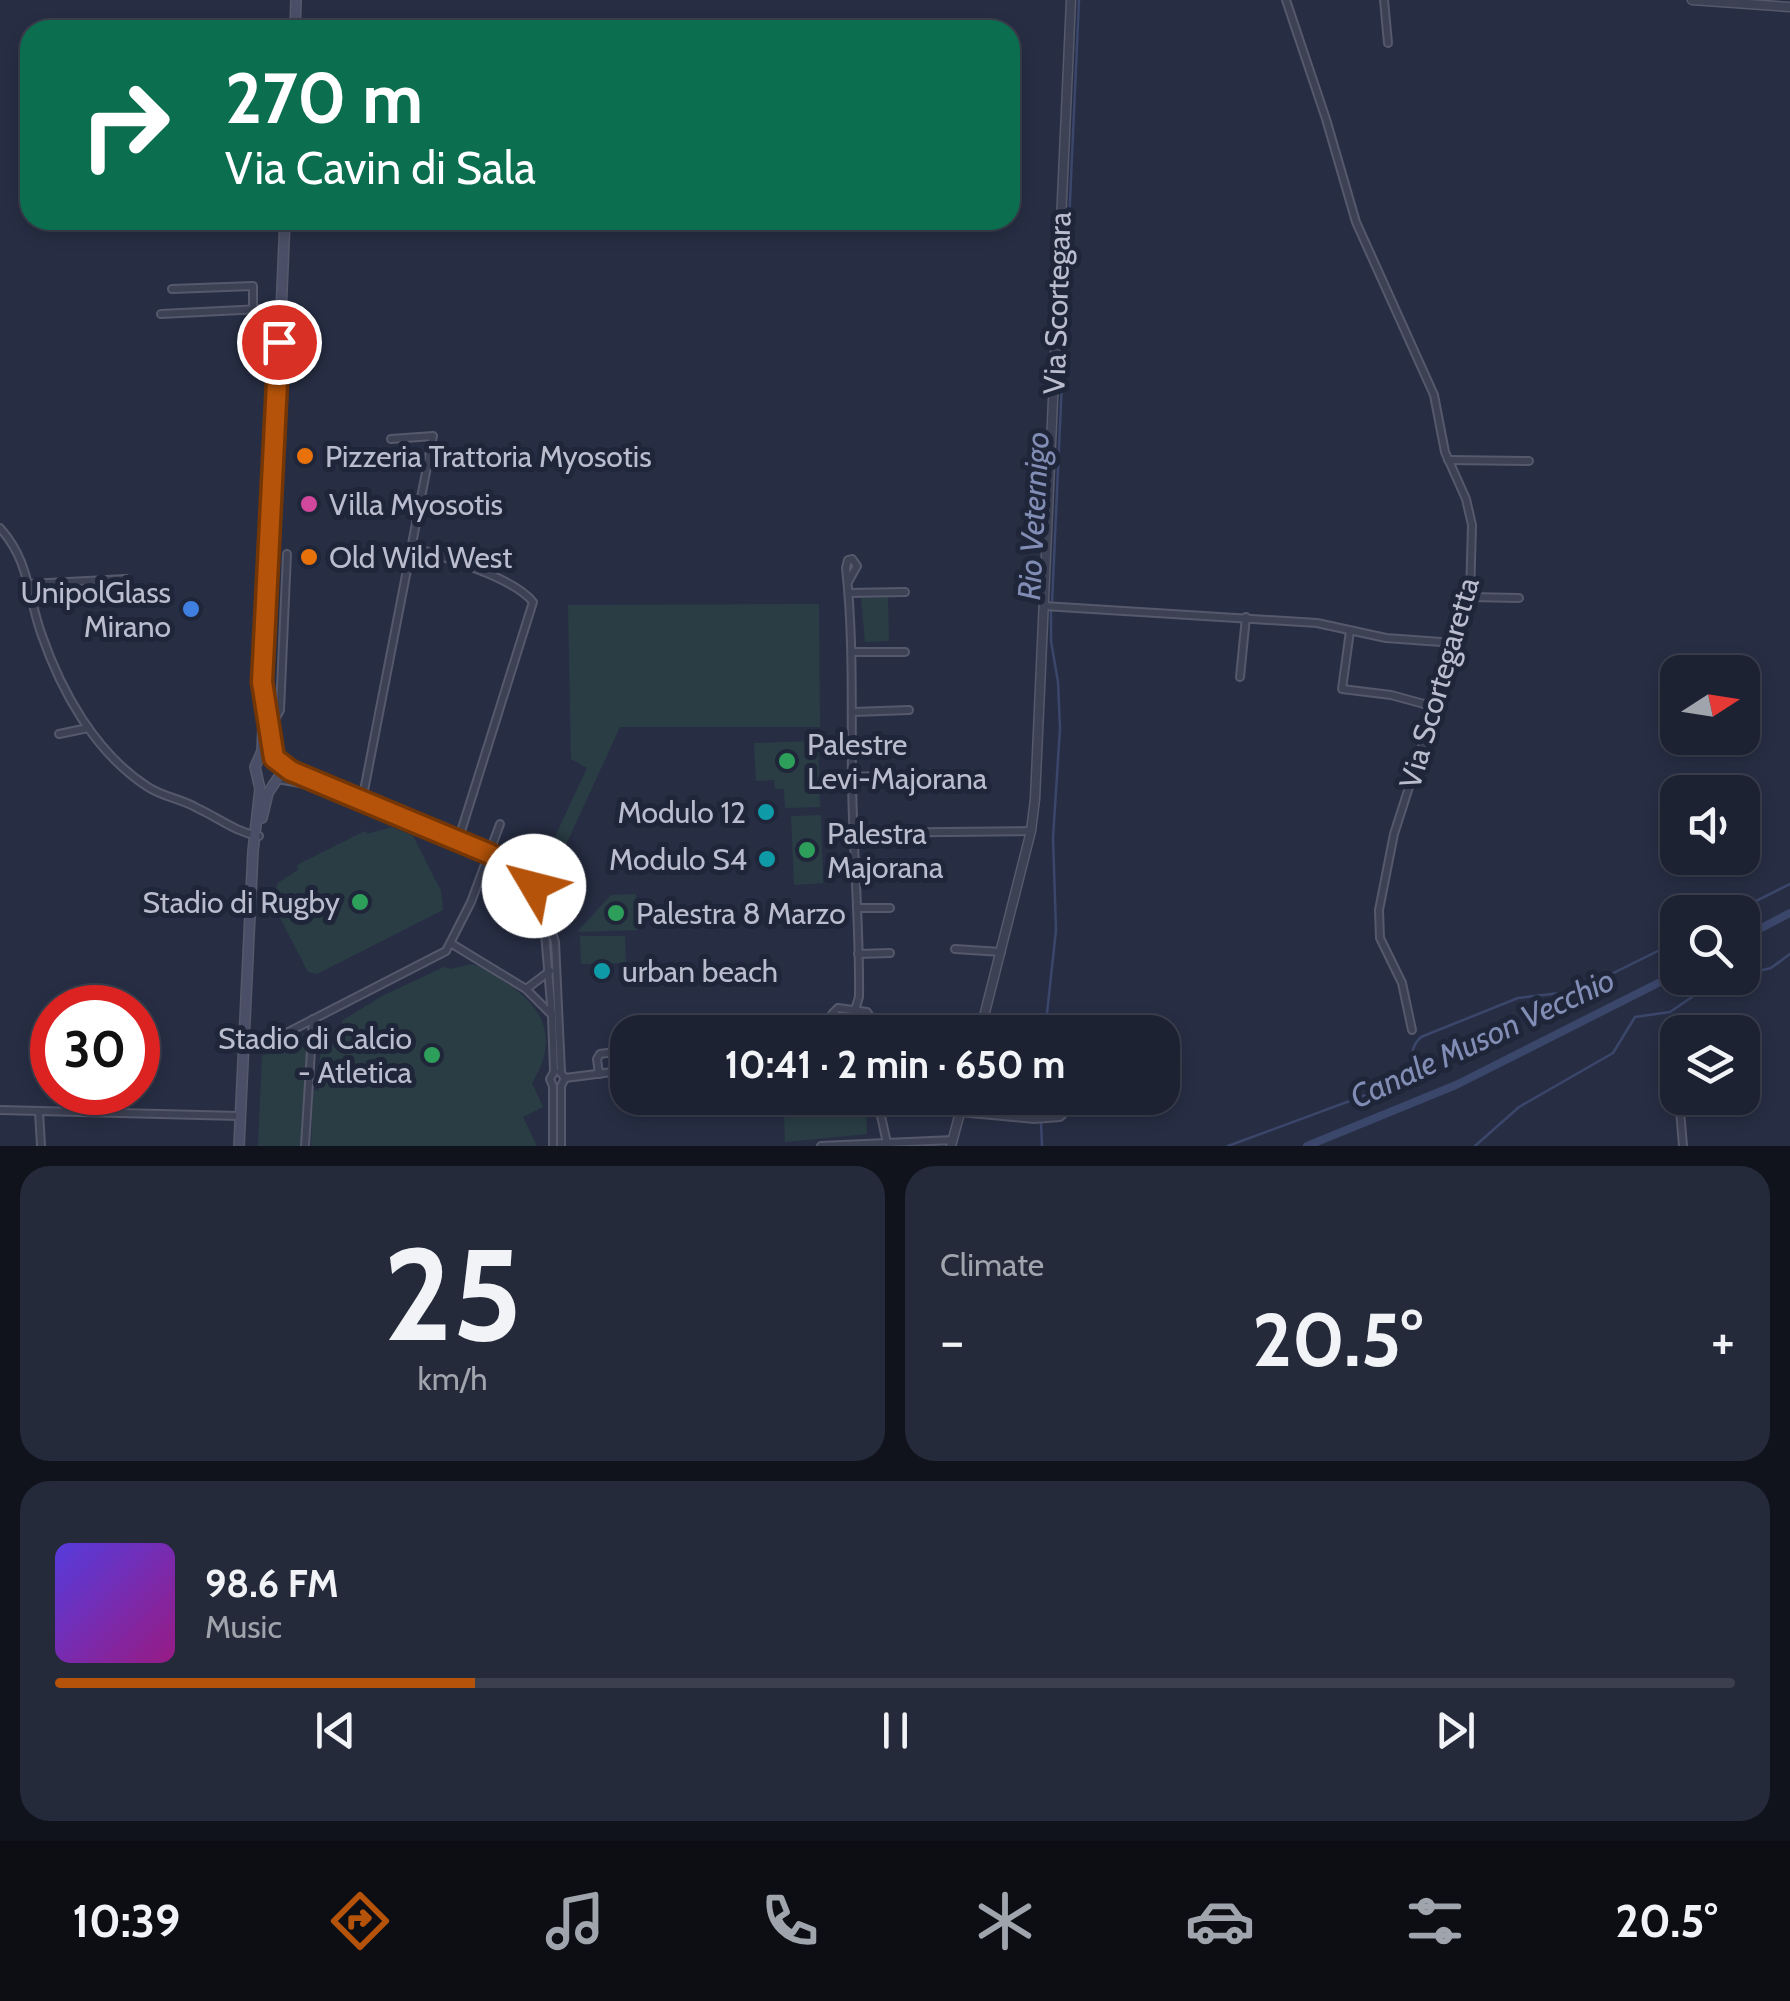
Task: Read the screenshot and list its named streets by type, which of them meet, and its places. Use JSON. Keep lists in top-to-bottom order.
{
  "streets": {
    "street": ["Via Scortegara", "Via Scortegaretta"]
  },
  "water": ["Rio Veternigo", "Canale Muson Vecchio"],
  "places": [
    "Pizzeria Trattoria Myosotis",
    "Villa Myosotis",
    "Old Wild West",
    "UnipolGlass Mirano",
    "Palestre Levi-Majorana",
    "Modulo 12",
    "Palestra Majorana",
    "Modulo S4",
    "Stadio di Rugby",
    "Palestra 8 Marzo",
    "urban beach",
    "Stadio di Calcio - Atletica"
  ],
  "north": "right",
  "page": {
    "turn": ["270 m", "Via Cavin di Sala"],
    "limit": "30",
    "trip": "10:41 · 2 min · 650 m",
    "tile": [
      ["25", "km/h"],
      "Climate"
    ],
    "heat": ["−", "20.5°", "+"],
    "song": ["98.6 FM", "Music"],
    "tabs": ["10:39", "20.5°"]
  }
}
